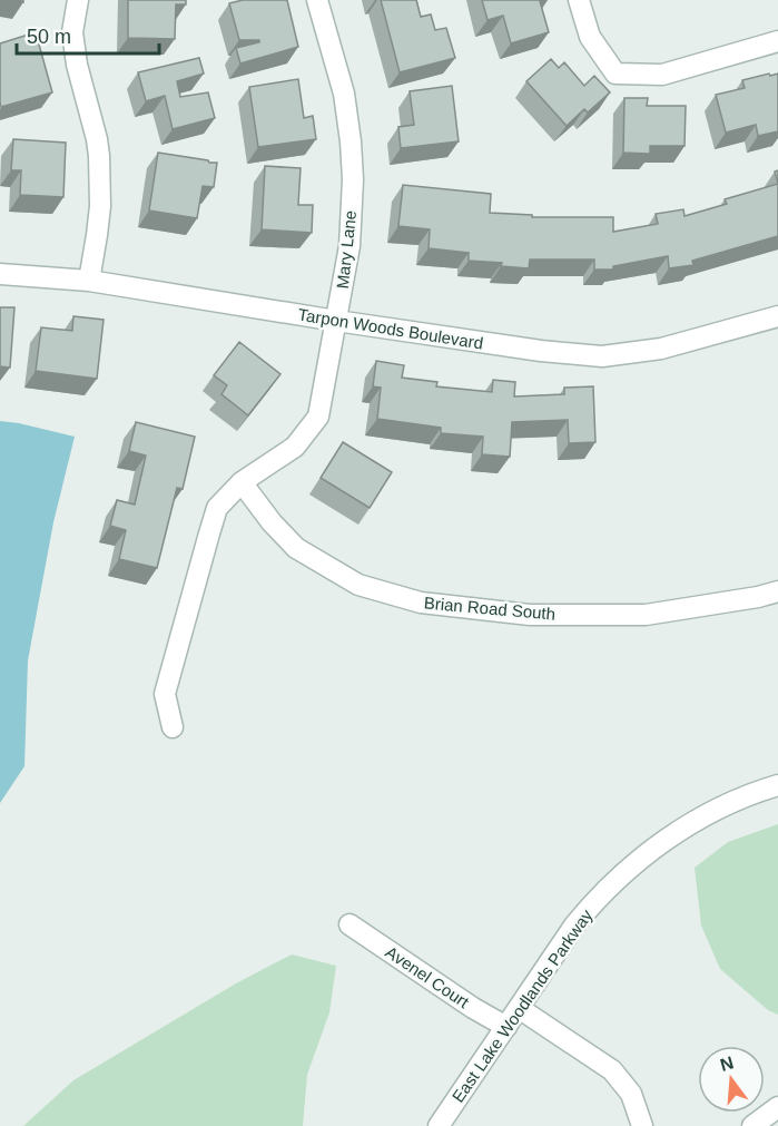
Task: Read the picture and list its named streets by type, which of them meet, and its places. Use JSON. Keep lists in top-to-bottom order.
{
  "streets": {
    "street": [
      "Mary Lane",
      "Tarpon Woods Boulevard",
      "Brian Road South",
      "Avenel Court",
      "East Lake Woodlands Parkway"
    ]
  },
  "crossings": [
    ["Mary Lane", "Tarpon Woods Boulevard"],
    ["Mary Lane", "Brian Road South"],
    ["Avenel Court", "East Lake Woodlands Parkway"]
  ],
  "scale_bar": "50 m",
  "north": "top"
}
